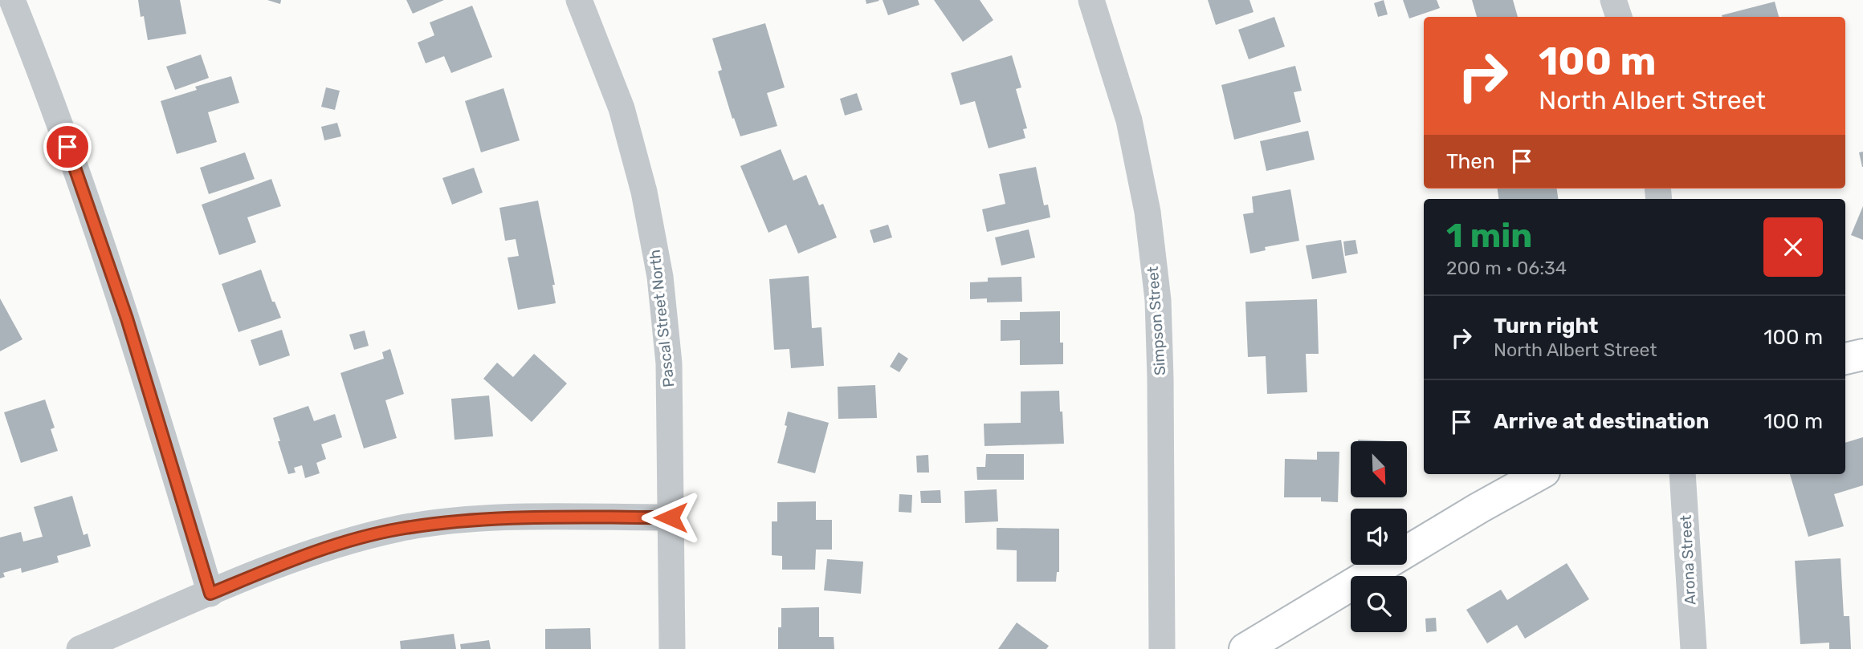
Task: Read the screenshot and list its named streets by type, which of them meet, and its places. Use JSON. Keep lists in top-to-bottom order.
{
  "streets": {
    "street": ["Pascal Street North", "Simpson Street", "Arona Street"]
  },
  "north": "bottom right",
  "page": {
    "turn": ["100 m", "North Albert Street"],
    "then": "Then",
    "heading": ["1 min", "200 m · 06:34"],
    "list": [
      {
        "name": "Turn right",
        "note": "North Albert Street",
        "value": "100 m"
      },
      {
        "name": "Arrive at destination",
        "value": "100 m"
      }
    ]
  }
}
